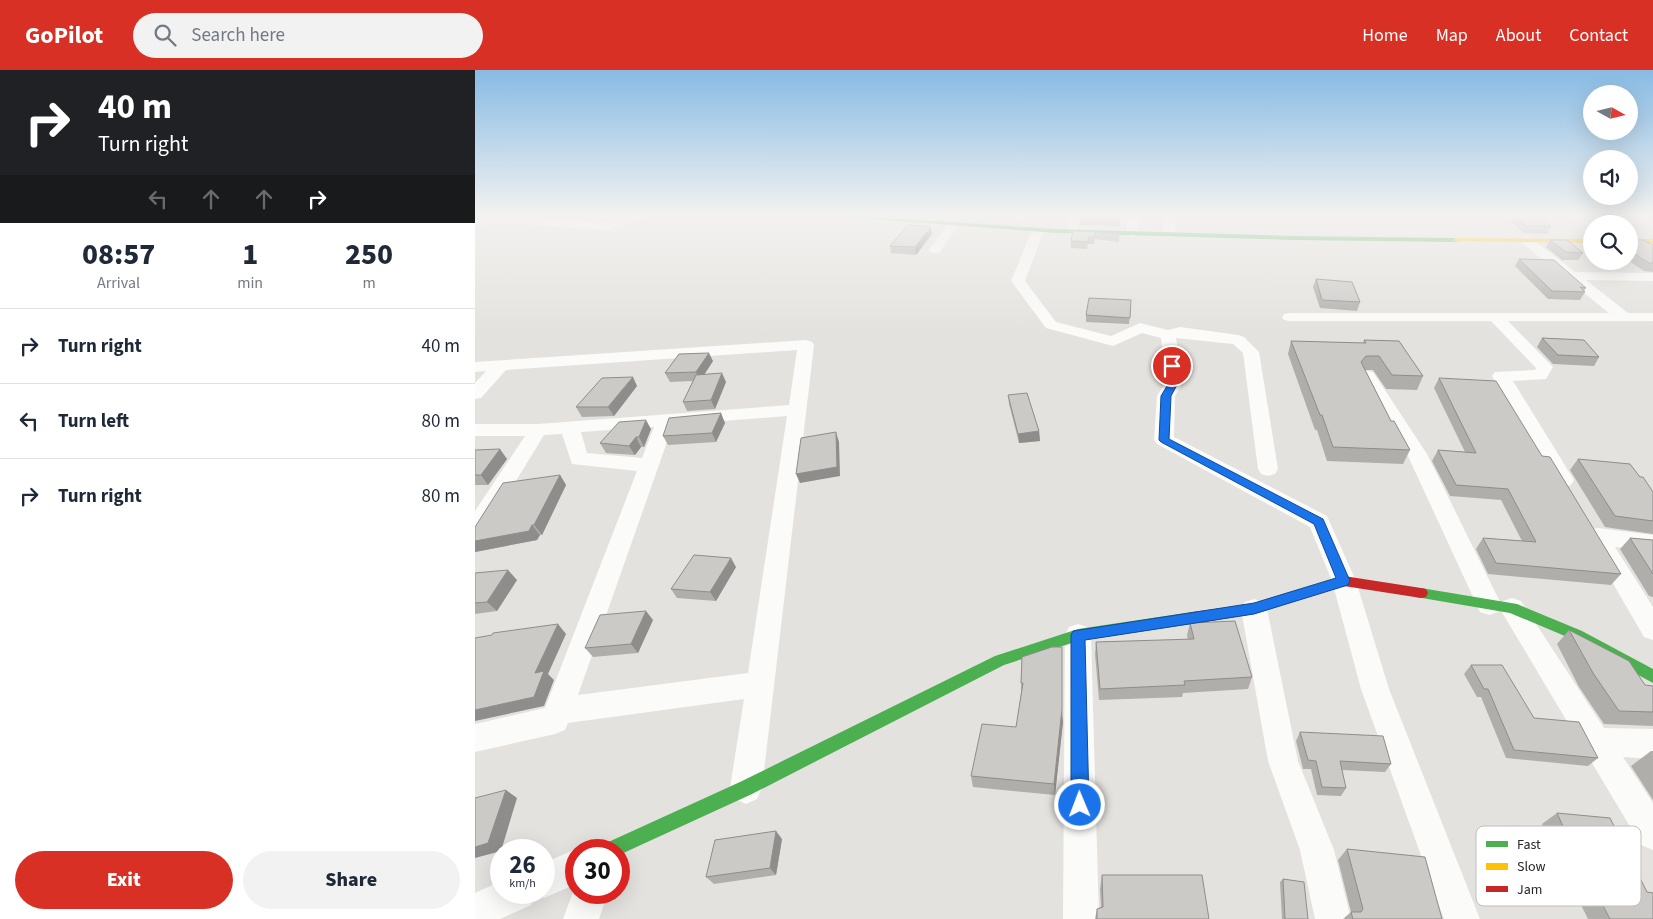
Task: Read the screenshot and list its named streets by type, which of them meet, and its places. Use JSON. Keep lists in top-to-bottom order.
{
  "legend": ["Fast", "Slow", "Jam"],
  "north": "right",
  "page": {
    "header": "GoPilot",
    "search": "Search here",
    "nav": [
      "Home",
      "Map",
      "About",
      "Contact"
    ],
    "turn": ["40 m", "Turn right"],
    "eta": [
      "08:57",
      "Arrival",
      "1",
      "min",
      "250",
      "m"
    ],
    "list": [
      {
        "name": "Turn right",
        "value": "40 m"
      },
      {
        "name": "Turn left",
        "value": "80 m"
      },
      {
        "name": "Turn right",
        "value": "80 m"
      }
    ],
    "speed": "26 km/h",
    "limit": "30",
    "buttons": ["Exit", "Share"]
  }
}
